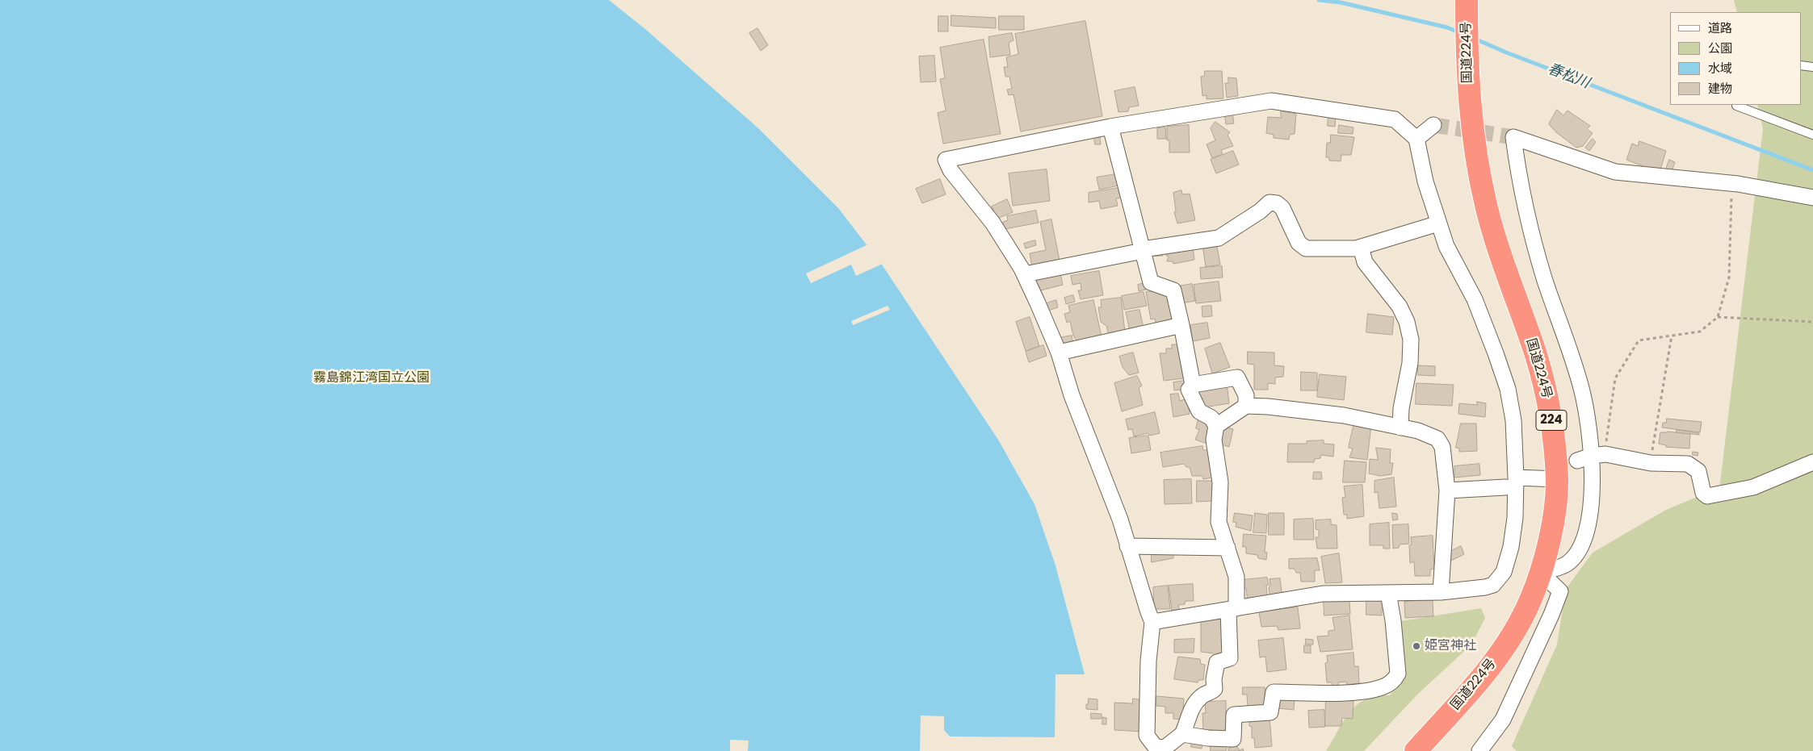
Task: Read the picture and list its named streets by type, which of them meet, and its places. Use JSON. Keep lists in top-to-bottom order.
{
  "streets": {
    "highway": ["国道224号", "224"]
  },
  "water": ["春松川"],
  "parks": ["霧島錦江湾国立公園"],
  "places": ["姫宮神社"],
  "legend": [
    "道路",
    "公園",
    "水域",
    "建物"
  ]
}
